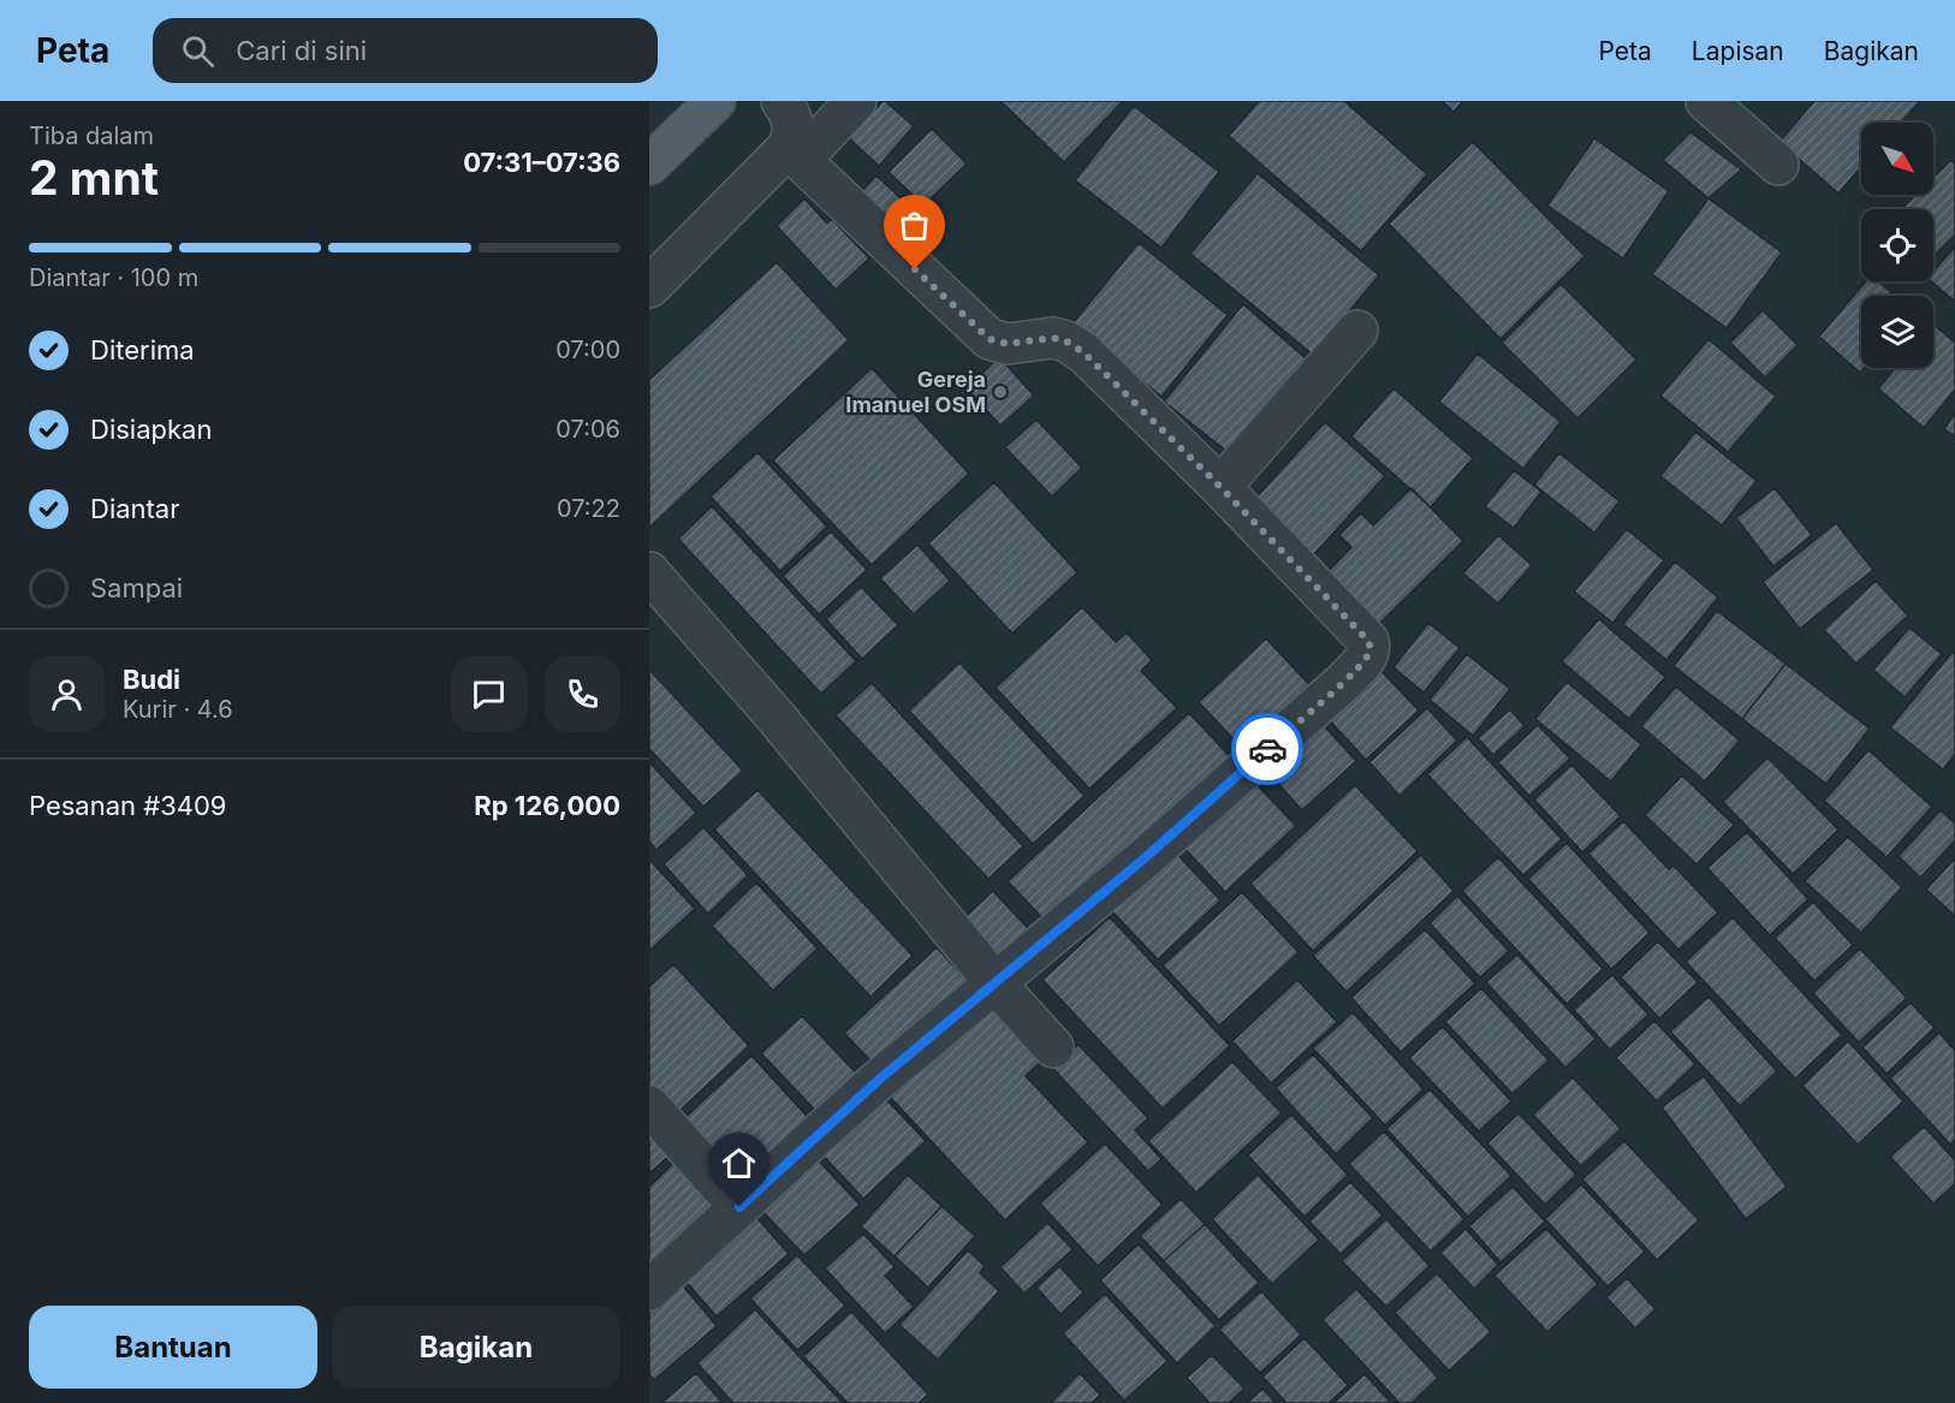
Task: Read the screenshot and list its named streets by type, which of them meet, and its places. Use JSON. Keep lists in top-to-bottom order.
{
  "places": ["Gereja Imanuel OSM"],
  "north": "bottom right",
  "page": {
    "header": "Peta",
    "search": "Cari di sini",
    "nav": ["Peta", "Lapisan", "Bagikan"],
    "heading": ["2 mnt", "Tiba dalam", "07:31–07:36"],
    "panel": [
      "Budi",
      "Kurir · 4.6",
      "Pesanan #3409",
      "Rp 126,000"
    ],
    "bar": "Diantar · 100 m",
    "list": [
      ["Diterima", "07:00"],
      ["Disiapkan", "07:06"],
      ["Diantar", "07:22"],
      "Sampai"
    ],
    "buttons": ["Bantuan", "Bagikan"]
  }
}
